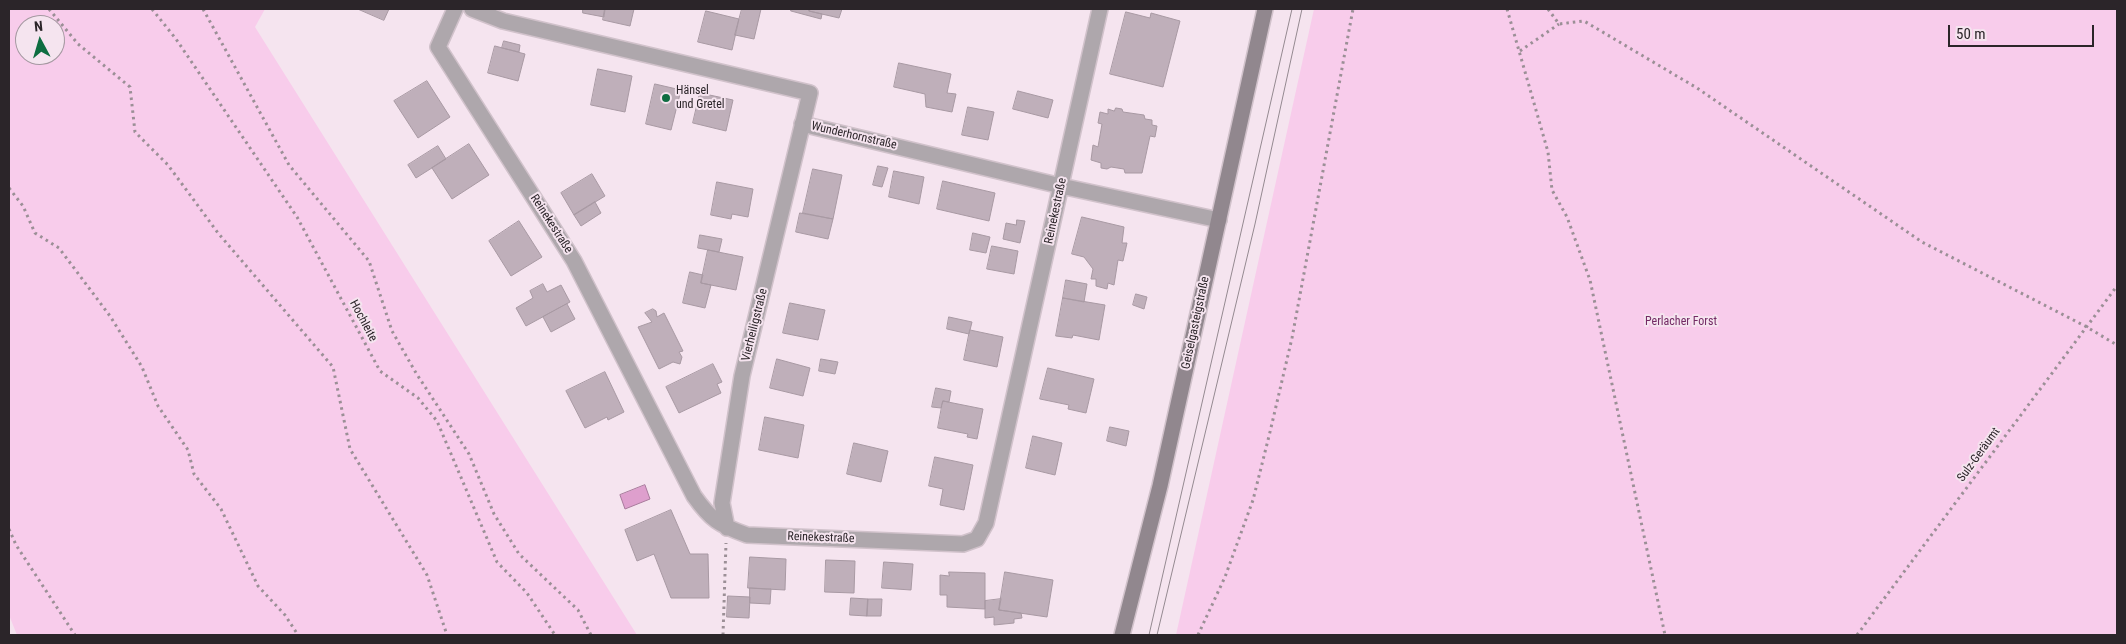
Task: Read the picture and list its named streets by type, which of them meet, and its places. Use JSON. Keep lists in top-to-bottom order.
{
  "streets": {
    "main road": ["Geiselgasteigstraße"],
    "street": ["Wunderhornstraße", "Reinekestraße", "Vierheiligstraße"],
    "path": ["Hochleite", "Sulz-Geräumt"]
  },
  "crossings": [
    ["Wunderhornstraße", "Reinekestraße"],
    ["Wunderhornstraße", "Geiselgasteigstraße"],
    ["Wunderhornstraße", "Vierheiligstraße"],
    ["Reinekestraße", "Vierheiligstraße"]
  ],
  "parks": ["Perlacher Forst"],
  "places": ["Hänsel und Gretel"],
  "scale_bar": "50 m",
  "north": "top"
}
